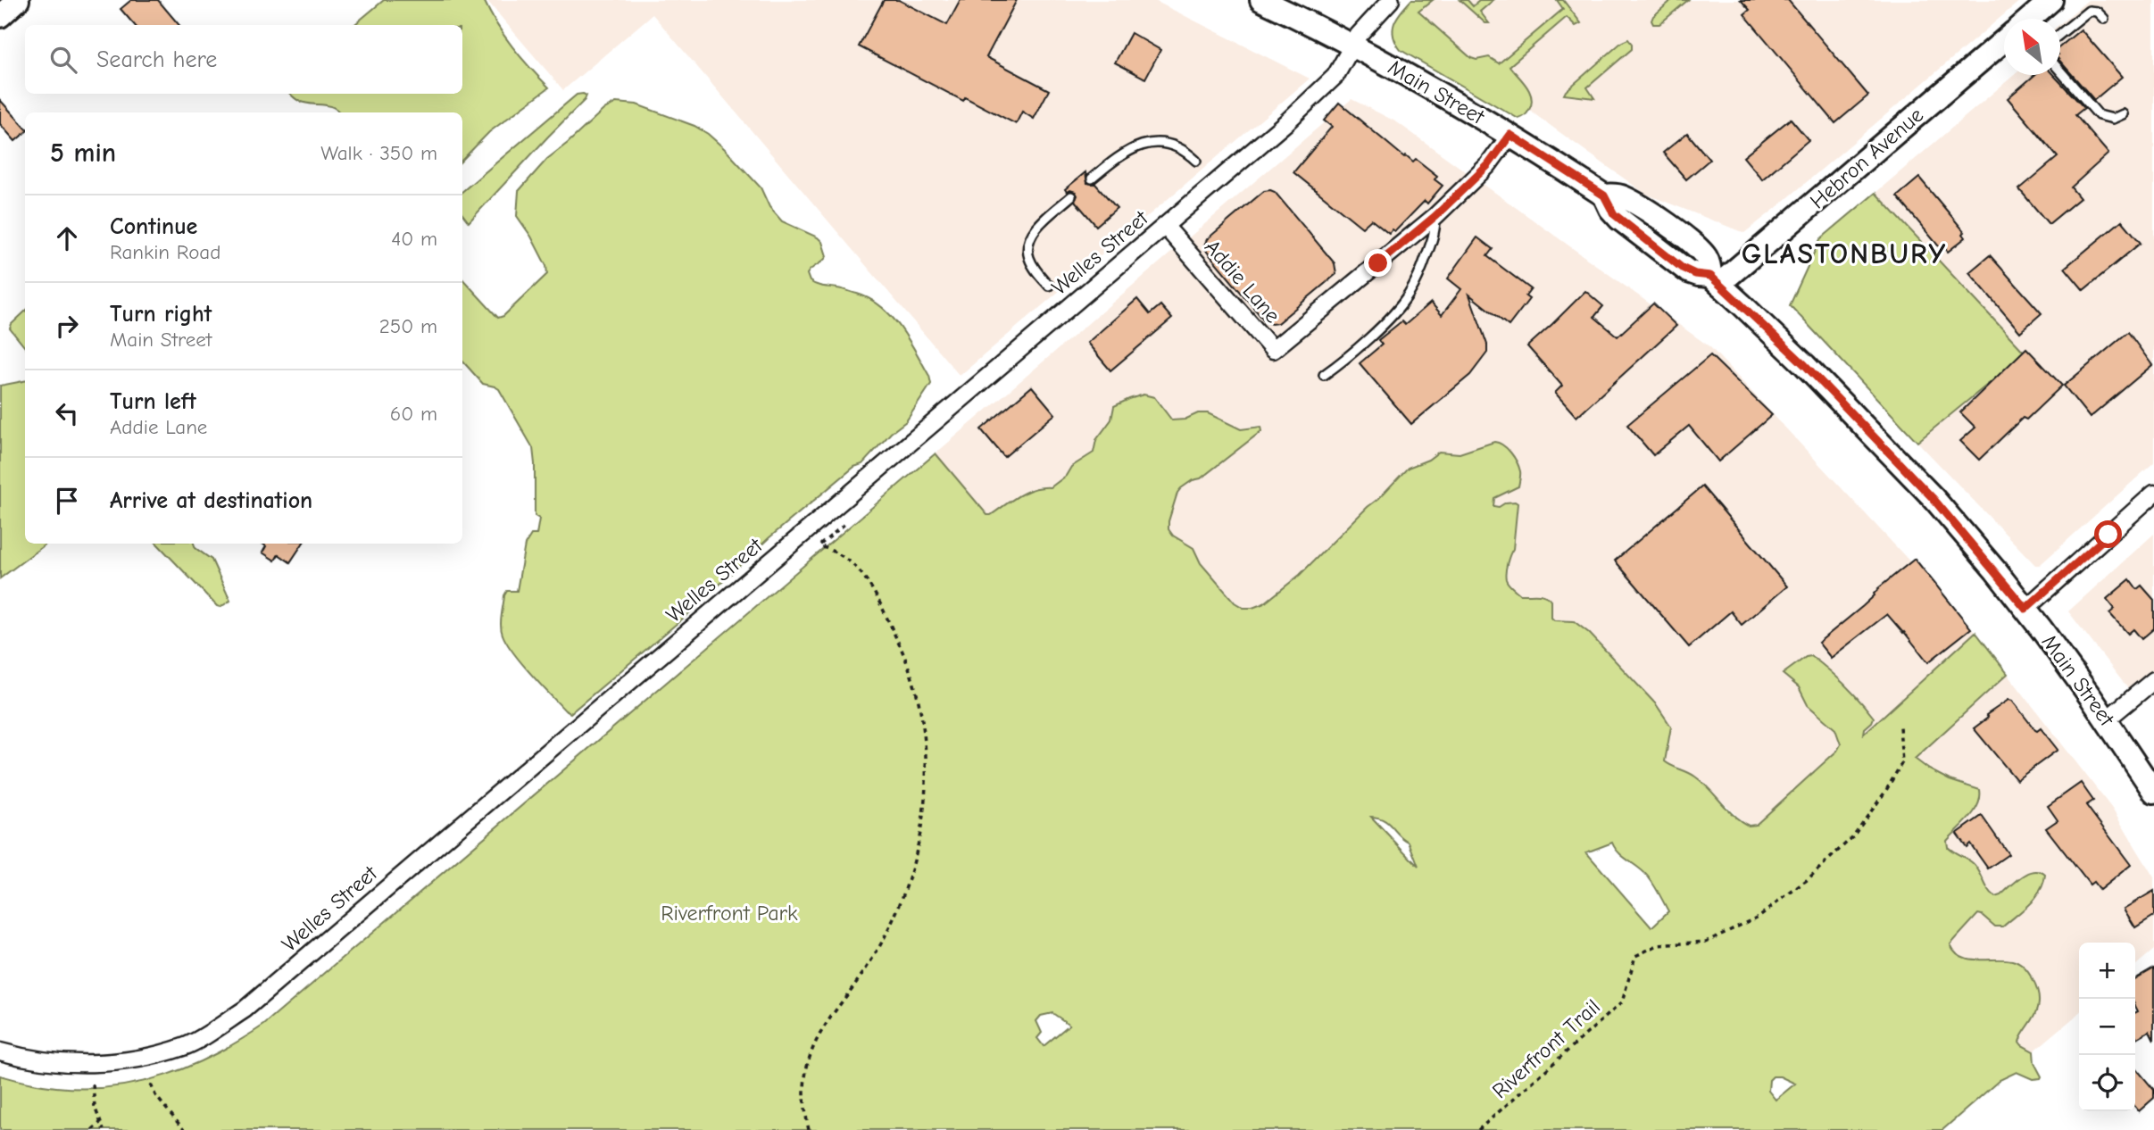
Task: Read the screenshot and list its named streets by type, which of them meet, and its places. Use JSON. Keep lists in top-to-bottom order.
{
  "streets": {
    "main road": ["Main Street", "Hebron Avenue"],
    "street": ["Welles Street", "Addie Lane"],
    "path": ["Riverfront Trail"]
  },
  "crossings": [
    ["Main Street", "Hebron Avenue"],
    ["Main Street", "Welles Street"],
    ["Main Street", "Addie Lane"],
    ["Welles Street", "Addie Lane"]
  ],
  "districts": ["GLASTONBURY"],
  "parks": ["Riverfront Park"],
  "north": "top left",
  "page": {
    "search": "Search here",
    "heading": ["5 min", "Walk · 350 m"],
    "list": [
      ["Continue", "Rankin Road", "40 m"],
      ["Turn right", "Main Street", "250 m"],
      ["Turn left", "Addie Lane", "60 m"],
      "Arrive at destination"
    ],
    "map_buttons": ["+", "−"]
  }
}
